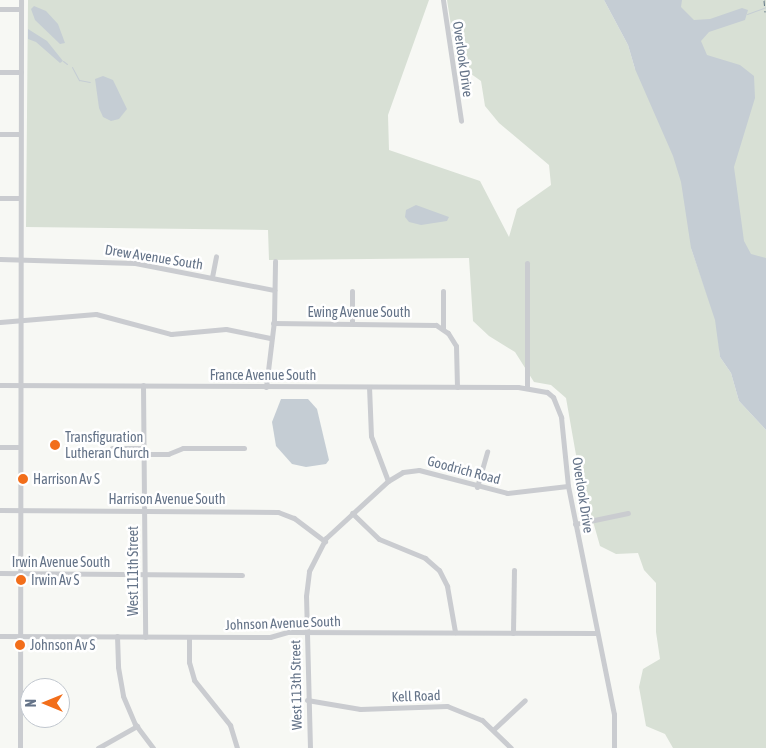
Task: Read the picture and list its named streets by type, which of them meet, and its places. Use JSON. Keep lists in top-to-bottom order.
{
  "streets": {
    "street": [
      "Overlook Drive",
      "Drew Avenue South",
      "Ewing Avenue South",
      "France Avenue South",
      "Goodrich Road",
      "Harrison Avenue South",
      "Irwin Avenue South",
      "West 111th Street",
      "Johnson Avenue South",
      "West 113th Street",
      "Kell Road"
    ]
  },
  "crossings": [
    ["Overlook Drive", "France Avenue South"],
    ["Overlook Drive", "Goodrich Road"],
    ["Overlook Drive", "Johnson Avenue South"],
    ["France Avenue South", "West 111th Street"],
    ["Goodrich Road", "West 113th Street"],
    ["Harrison Avenue South", "West 111th Street"],
    ["Harrison Avenue South", "West 113th Street"],
    ["Irwin Avenue South", "West 111th Street"],
    ["West 111th Street", "Johnson Avenue South"],
    ["Johnson Avenue South", "West 113th Street"],
    ["West 113th Street", "Kell Road"]
  ],
  "places": [
    "Transfiguration Lutheran Church",
    "Harrison Av S",
    "Irwin Av S",
    "Johnson Av S"
  ],
  "north": "left"
}
